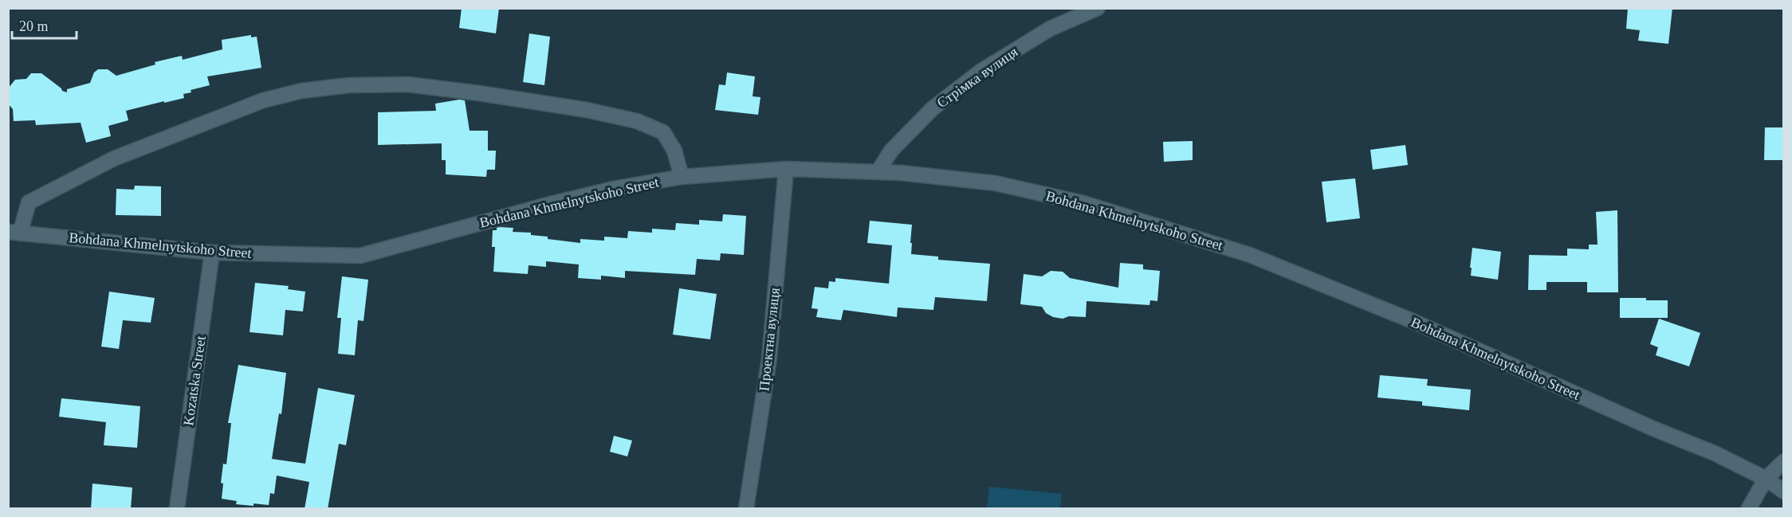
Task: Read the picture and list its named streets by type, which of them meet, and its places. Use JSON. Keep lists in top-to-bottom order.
{
  "streets": {
    "street": [
      "Стрімка вулиця",
      "Bohdana Khmelnytskoho Street",
      "Проектна вулиця",
      "Kozatska Street"
    ]
  },
  "crossings": [
    ["Стрімка вулиця", "Bohdana Khmelnytskoho Street"],
    ["Bohdana Khmelnytskoho Street", "Проектна вулиця"],
    ["Bohdana Khmelnytskoho Street", "Kozatska Street"]
  ],
  "scale_bar": "20 m"
}
